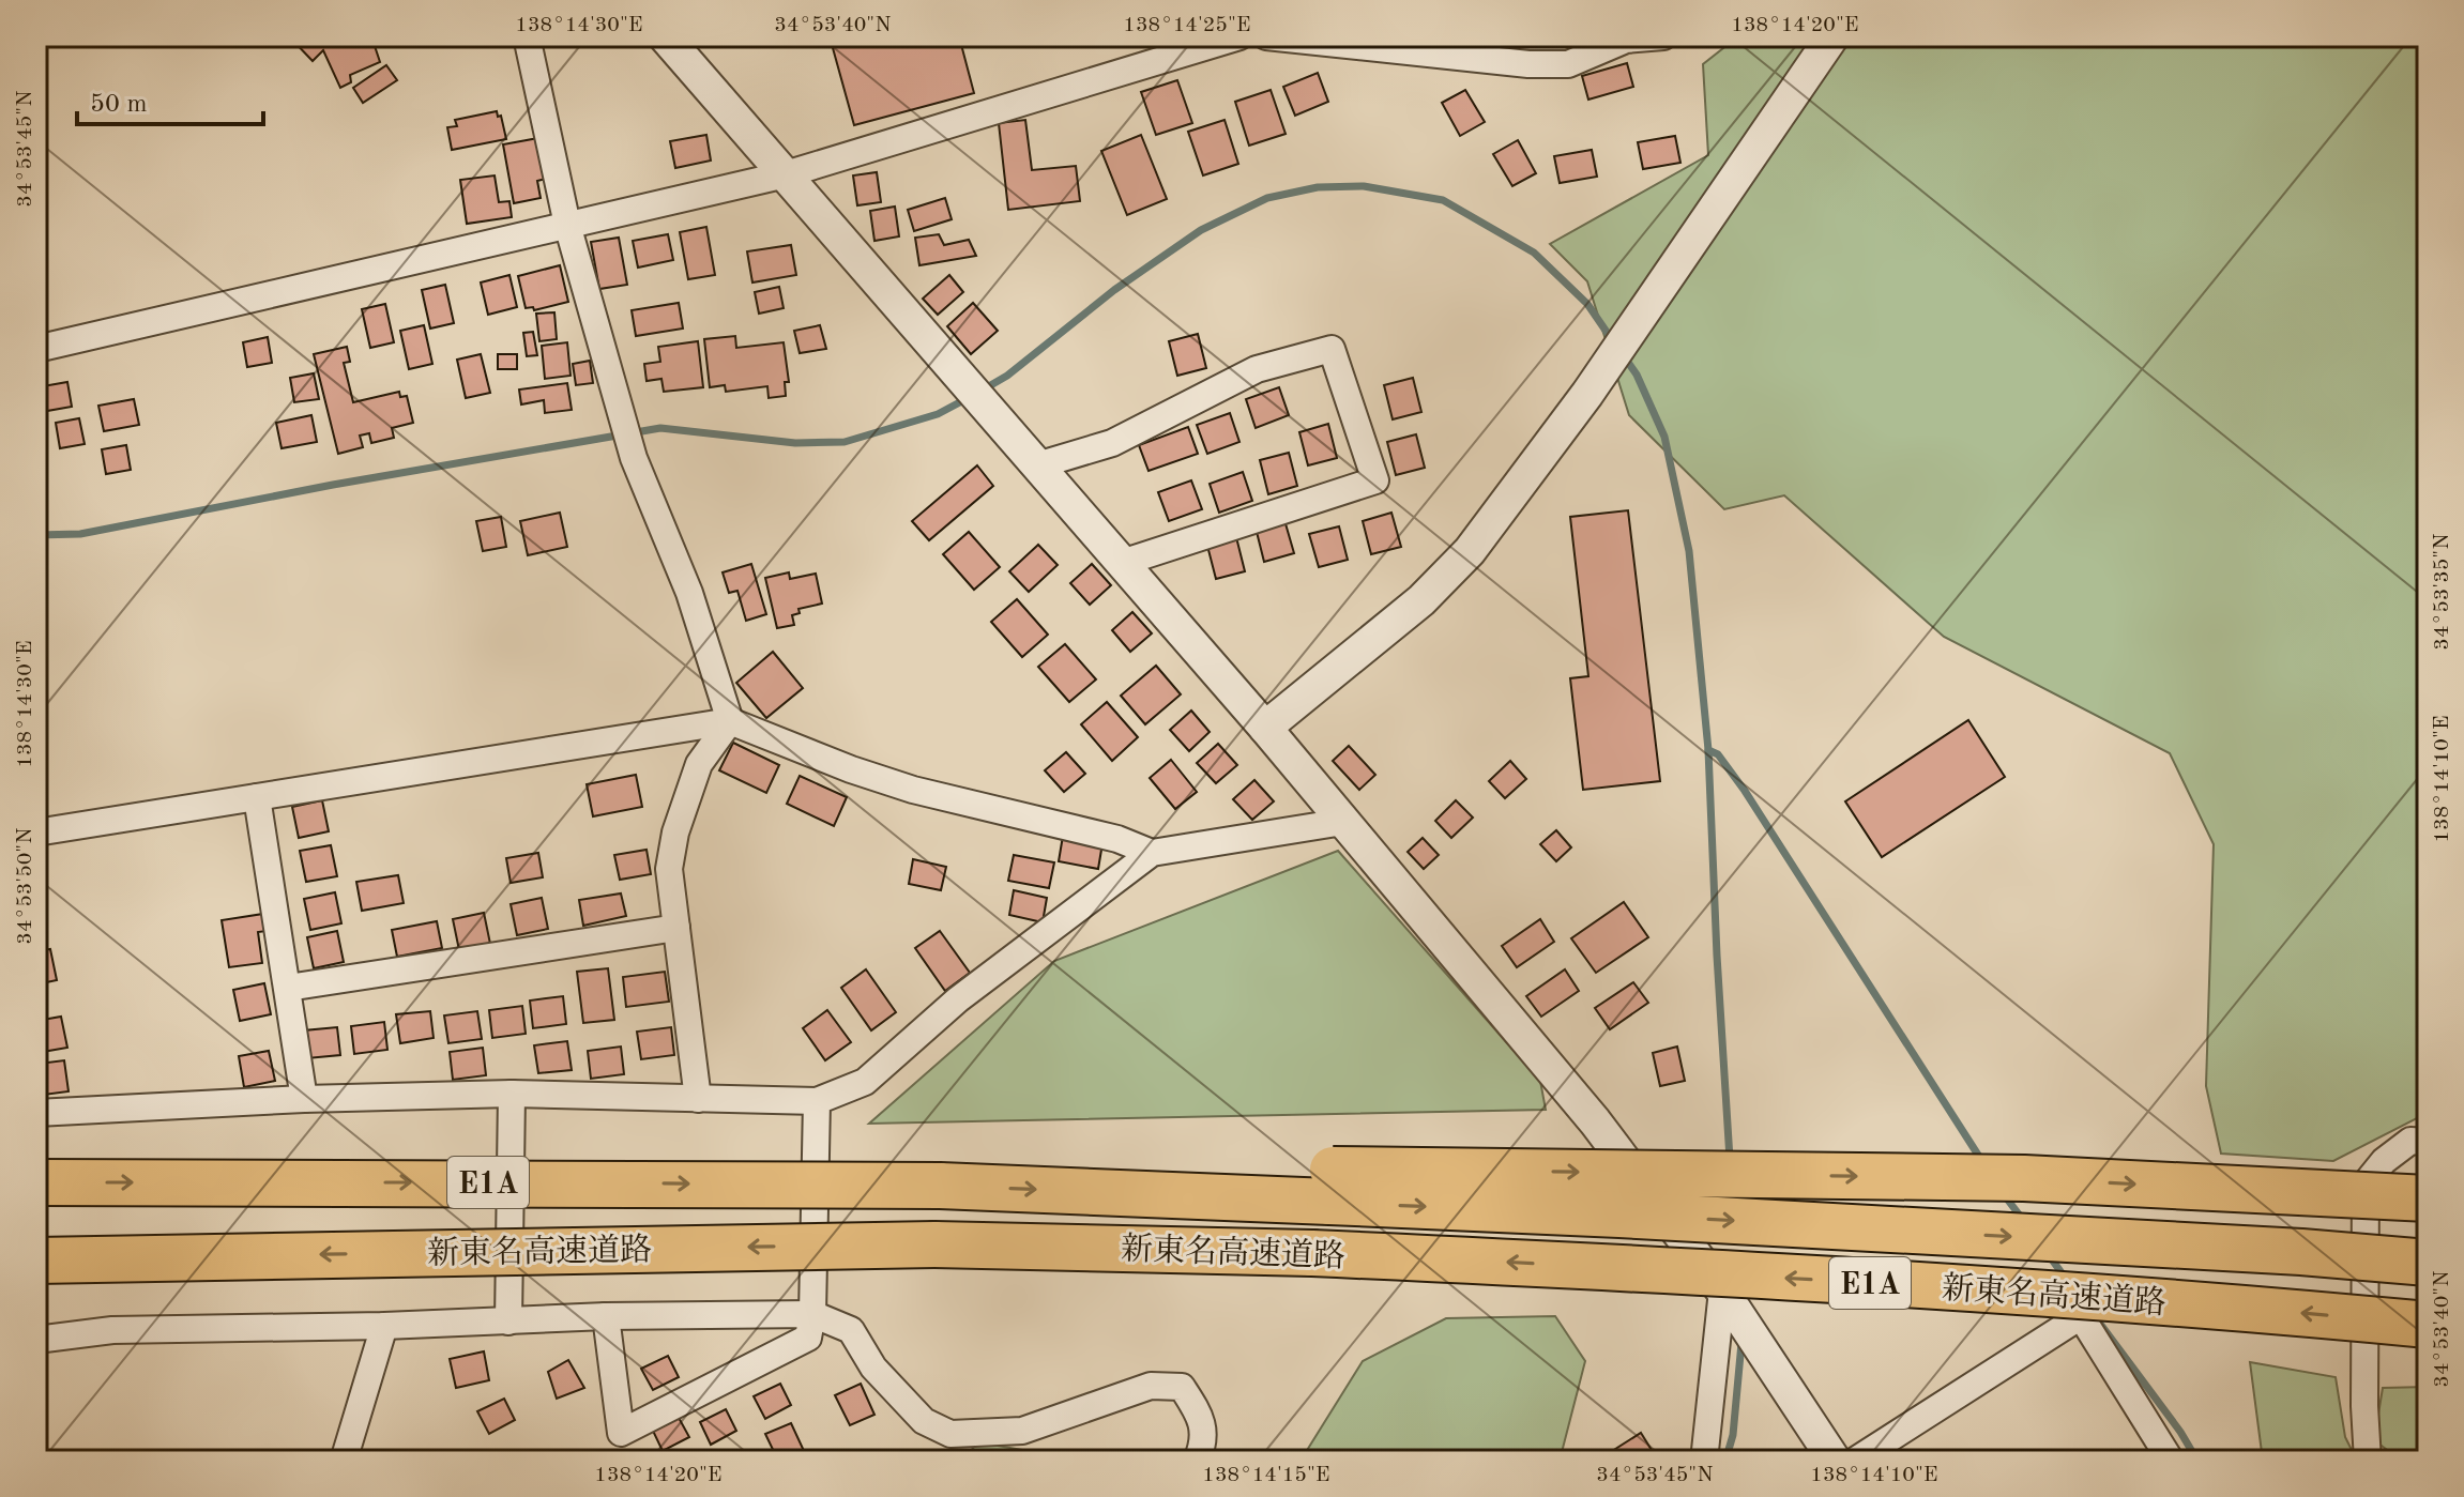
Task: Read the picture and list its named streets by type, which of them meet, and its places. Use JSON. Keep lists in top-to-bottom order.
{
  "streets": {
    "highway": ["E1A", "新東名高速道路"]
  },
  "scale_bar": "50 m",
  "coordinates": [
    "138°14'30\"E",
    "34°53'40\"N",
    "138°14'25\"E",
    "138°14'20\"E",
    "34°53'45\"N",
    "34°53'35\"N",
    "138°14'10\"E",
    "34°53'50\"N",
    "138°14'15\"E"
  ]
}
